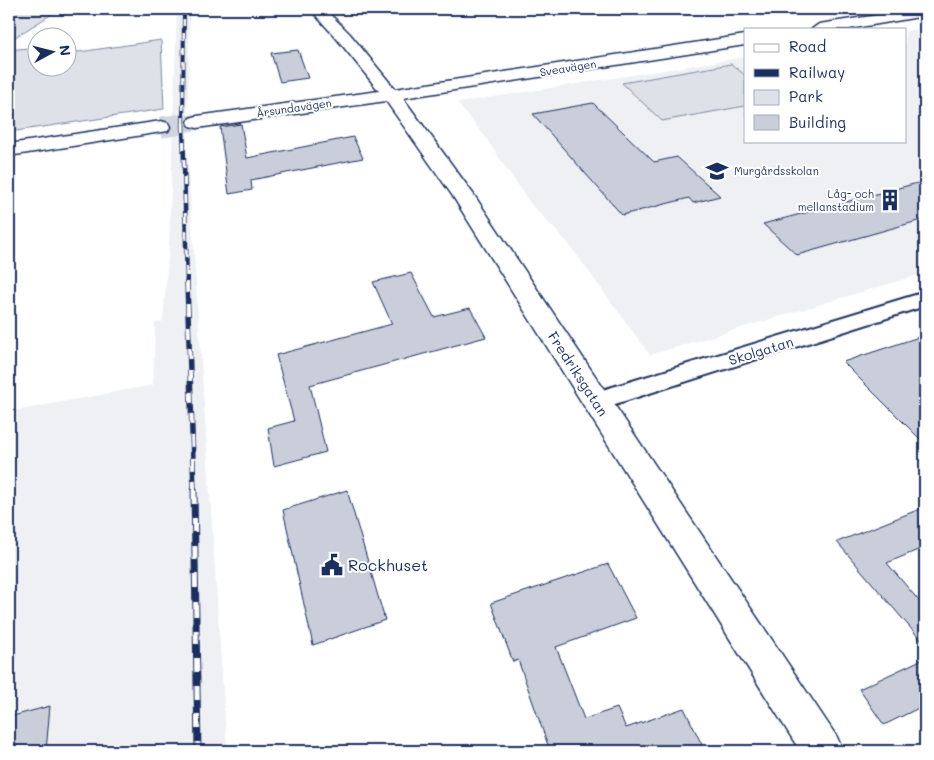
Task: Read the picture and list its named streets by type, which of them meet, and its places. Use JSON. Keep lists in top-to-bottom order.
{
  "streets": {
    "main road": ["Sveavägen", "Årsundavägen", "Fredriksgatan"],
    "street": ["Skolgatan"]
  },
  "crossings": [
    ["Sveavägen", "Årsundavägen"],
    ["Sveavägen", "Fredriksgatan"],
    ["Årsundavägen", "Fredriksgatan"],
    ["Skolgatan", "Fredriksgatan"]
  ],
  "places": {
    "school or university": ["Murgårdsskolan"],
    "building": ["Låg- och mellanstadium"],
    "public building": ["Rockhuset"]
  },
  "legend": [
    "Road",
    "Railway",
    "Park",
    "Building"
  ],
  "north": "right"
}
